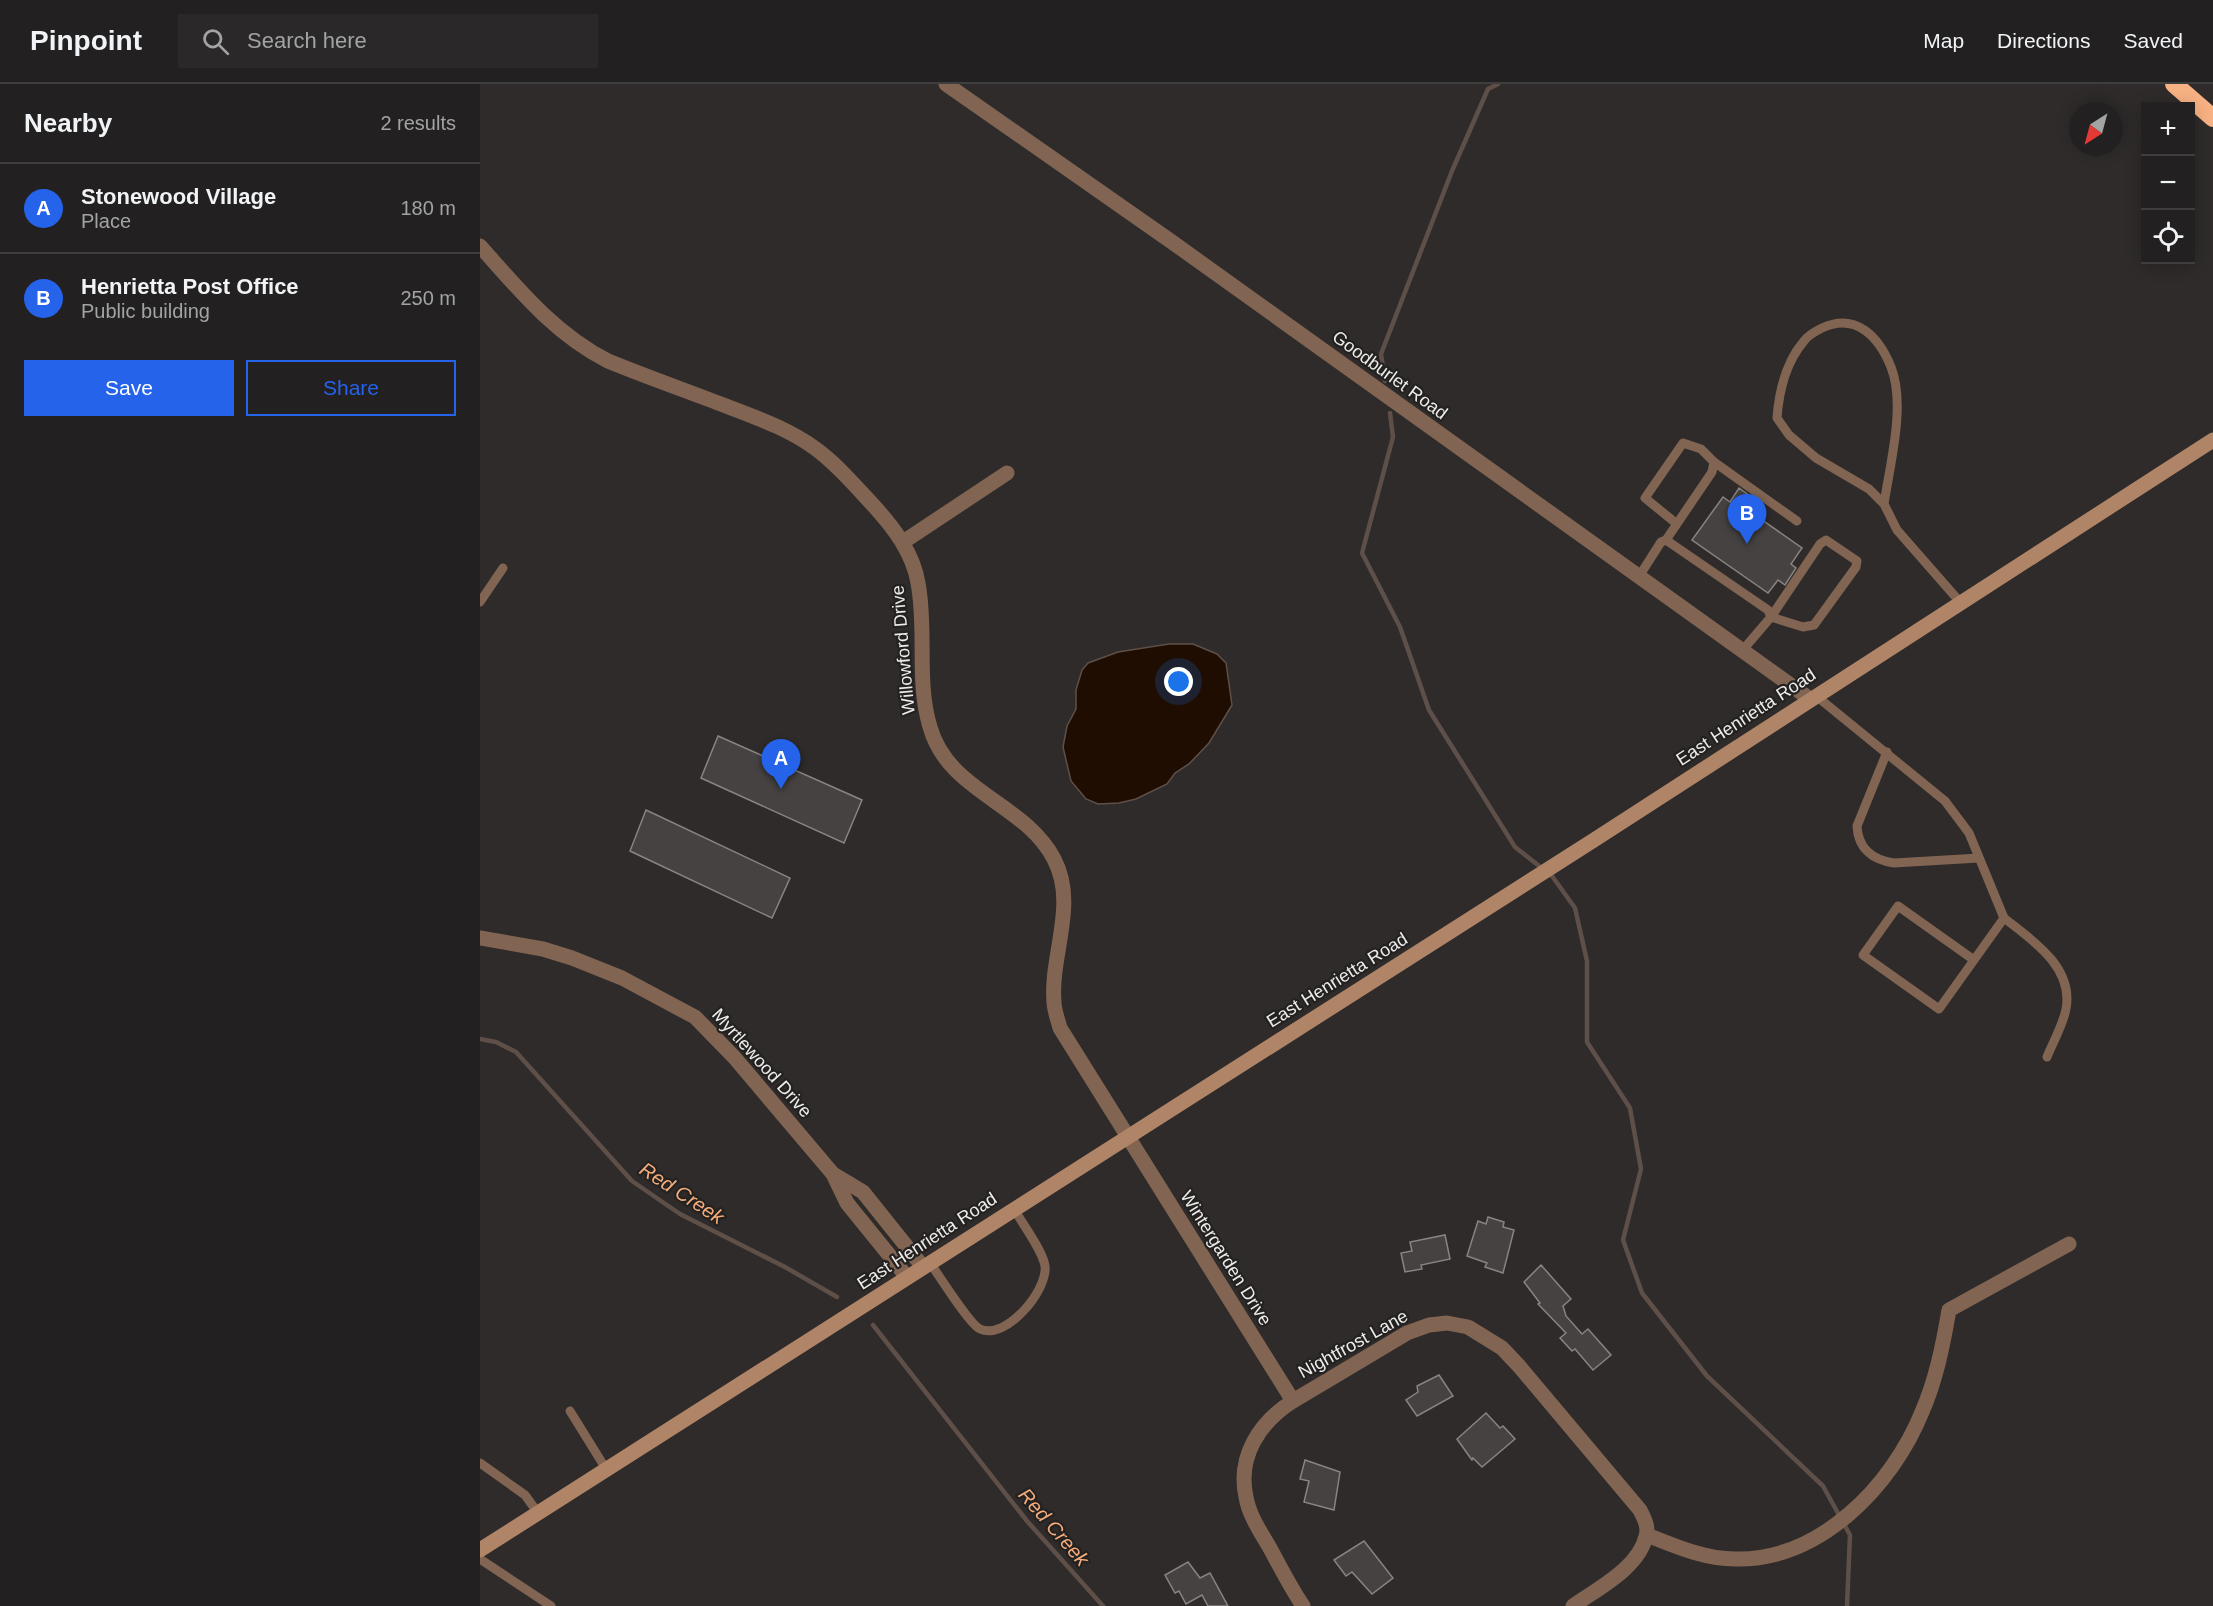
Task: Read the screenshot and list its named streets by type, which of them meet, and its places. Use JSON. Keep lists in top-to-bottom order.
{
  "streets": {
    "main road": ["East Henrietta Road"],
    "street": [
      "Goodburlet Road",
      "Willowford Drive",
      "Myrtlewood Drive",
      "Wintergarden Drive",
      "Nightfrost Lane"
    ]
  },
  "crossings": [
    ["Goodburlet Road", "East Henrietta Road"],
    ["Willowford Drive", "East Henrietta Road"],
    ["Willowford Drive", "Wintergarden Drive"],
    ["East Henrietta Road", "Myrtlewood Drive"],
    ["East Henrietta Road", "Wintergarden Drive"],
    ["Wintergarden Drive", "Nightfrost Lane"]
  ],
  "water": ["Red Creek"],
  "north": "bottom left",
  "page": {
    "header": "Pinpoint",
    "search": "Search here",
    "nav": ["Map", "Directions", "Saved"],
    "heading": ["Nearby", "2 results"],
    "map_buttons": ["+", "−"],
    "list": [
      {
        "mark": "A",
        "name": "Stonewood Village",
        "note": "Place",
        "value": "180 m"
      },
      {
        "mark": "B",
        "name": "Henrietta Post Office",
        "note": "Public building",
        "value": "250 m"
      }
    ],
    "buttons": ["Save", "Share"],
    "pins": ["B", "A"]
  }
}
